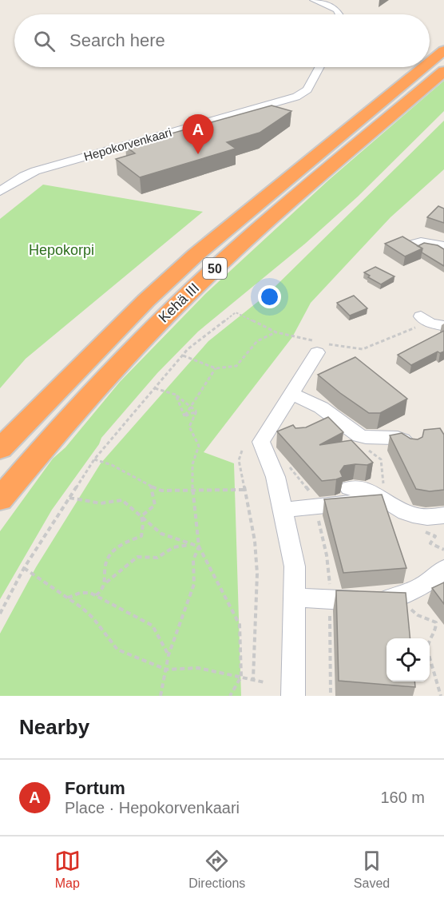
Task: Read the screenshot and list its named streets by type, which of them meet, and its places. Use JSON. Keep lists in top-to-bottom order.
{
  "streets": {
    "highway": ["50", "Kehä III"],
    "street": ["Hepokorvenkaari"]
  },
  "parks": ["Hepokorpi"],
  "page": {
    "search": "Search here",
    "pins": "A",
    "heading": "Nearby",
    "list": [
      {
        "mark": "A",
        "name": "Fortum",
        "note": "Place · Hepokorvenkaari",
        "value": "160 m"
      }
    ],
    "nav": ["Map", "Directions", "Saved"]
  }
}
